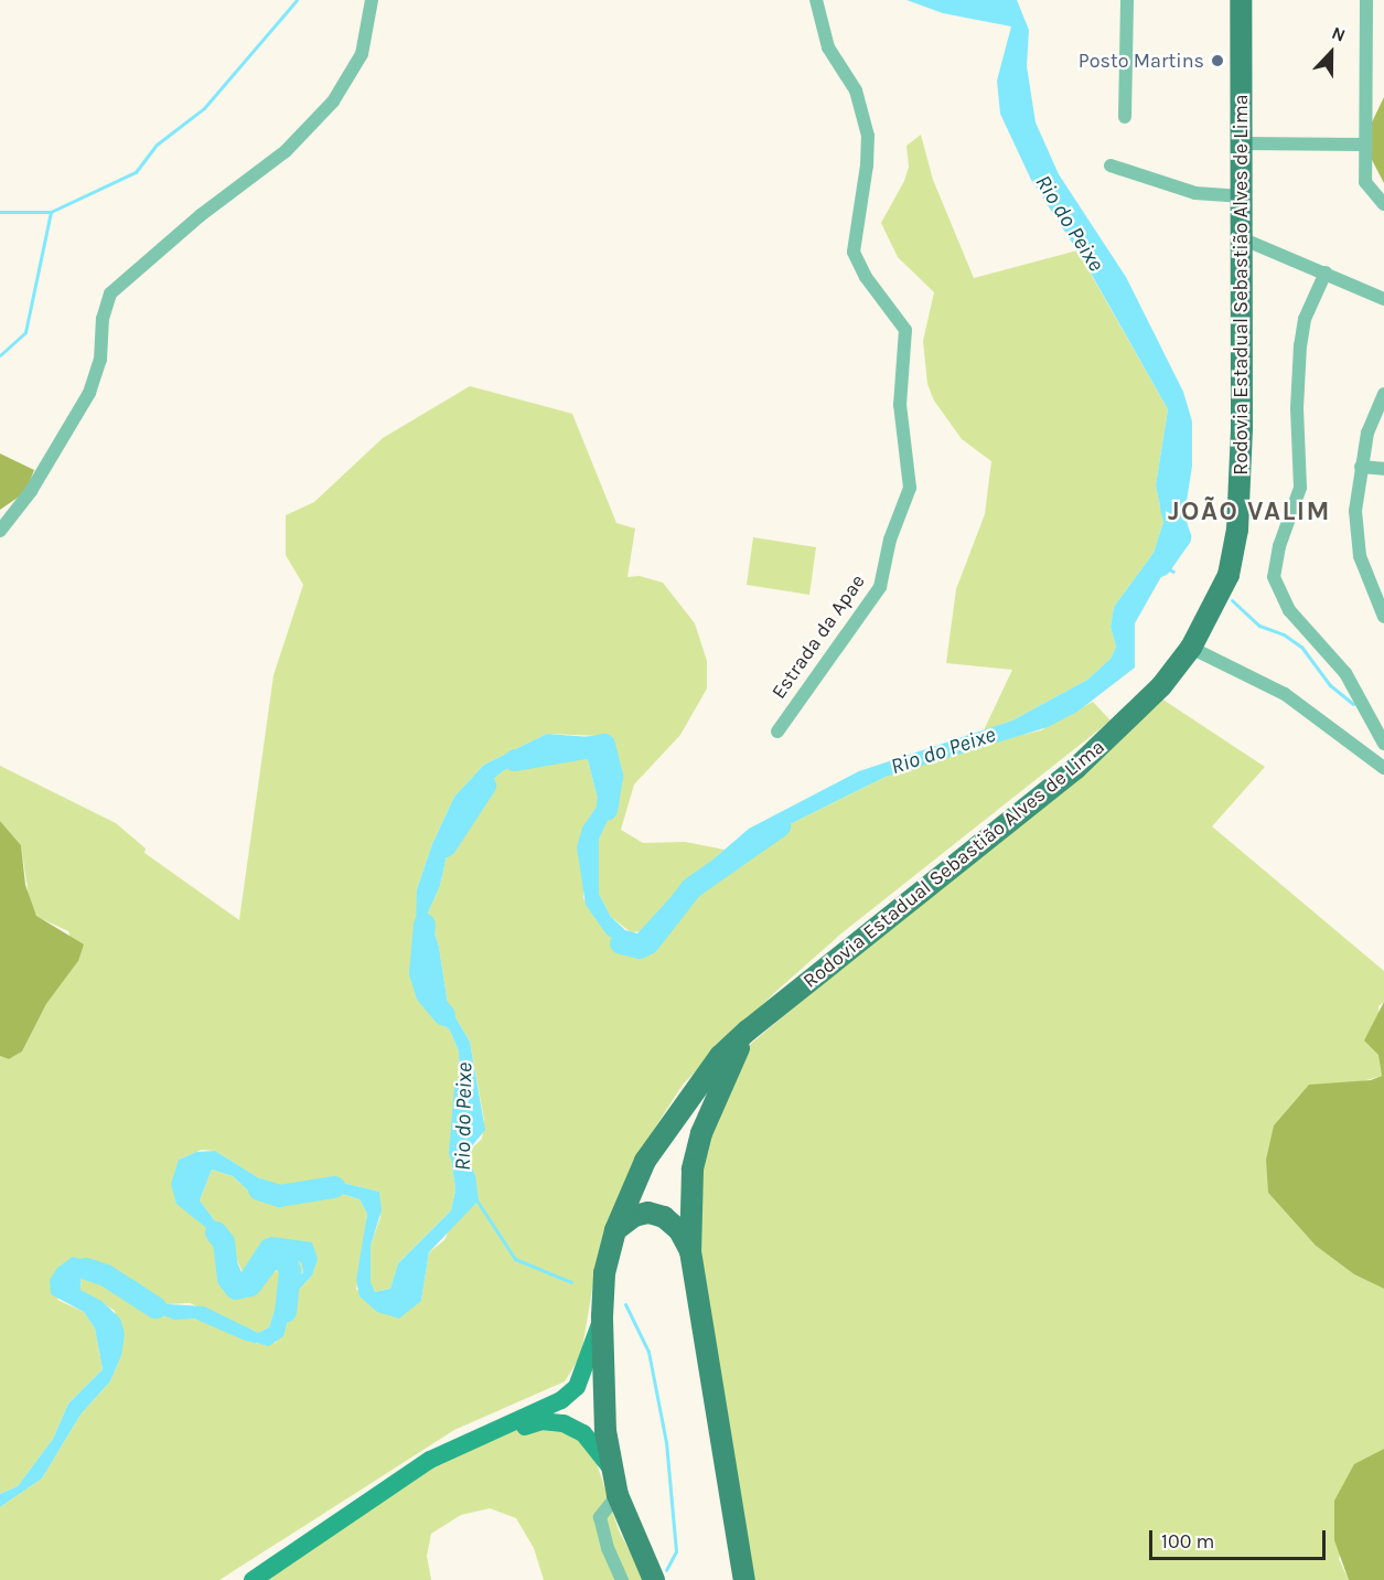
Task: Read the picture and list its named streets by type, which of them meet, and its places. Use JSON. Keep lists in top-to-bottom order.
{
  "streets": {
    "main road": ["Rodovia Estadual Sebastião Alves de Lima"],
    "street": ["Estrada da Apae"]
  },
  "districts": ["JOÃO VALIM"],
  "water": ["Rio do Peixe"],
  "places": ["Posto Martins"],
  "scale_bar": "100 m",
  "north": "top"
}
